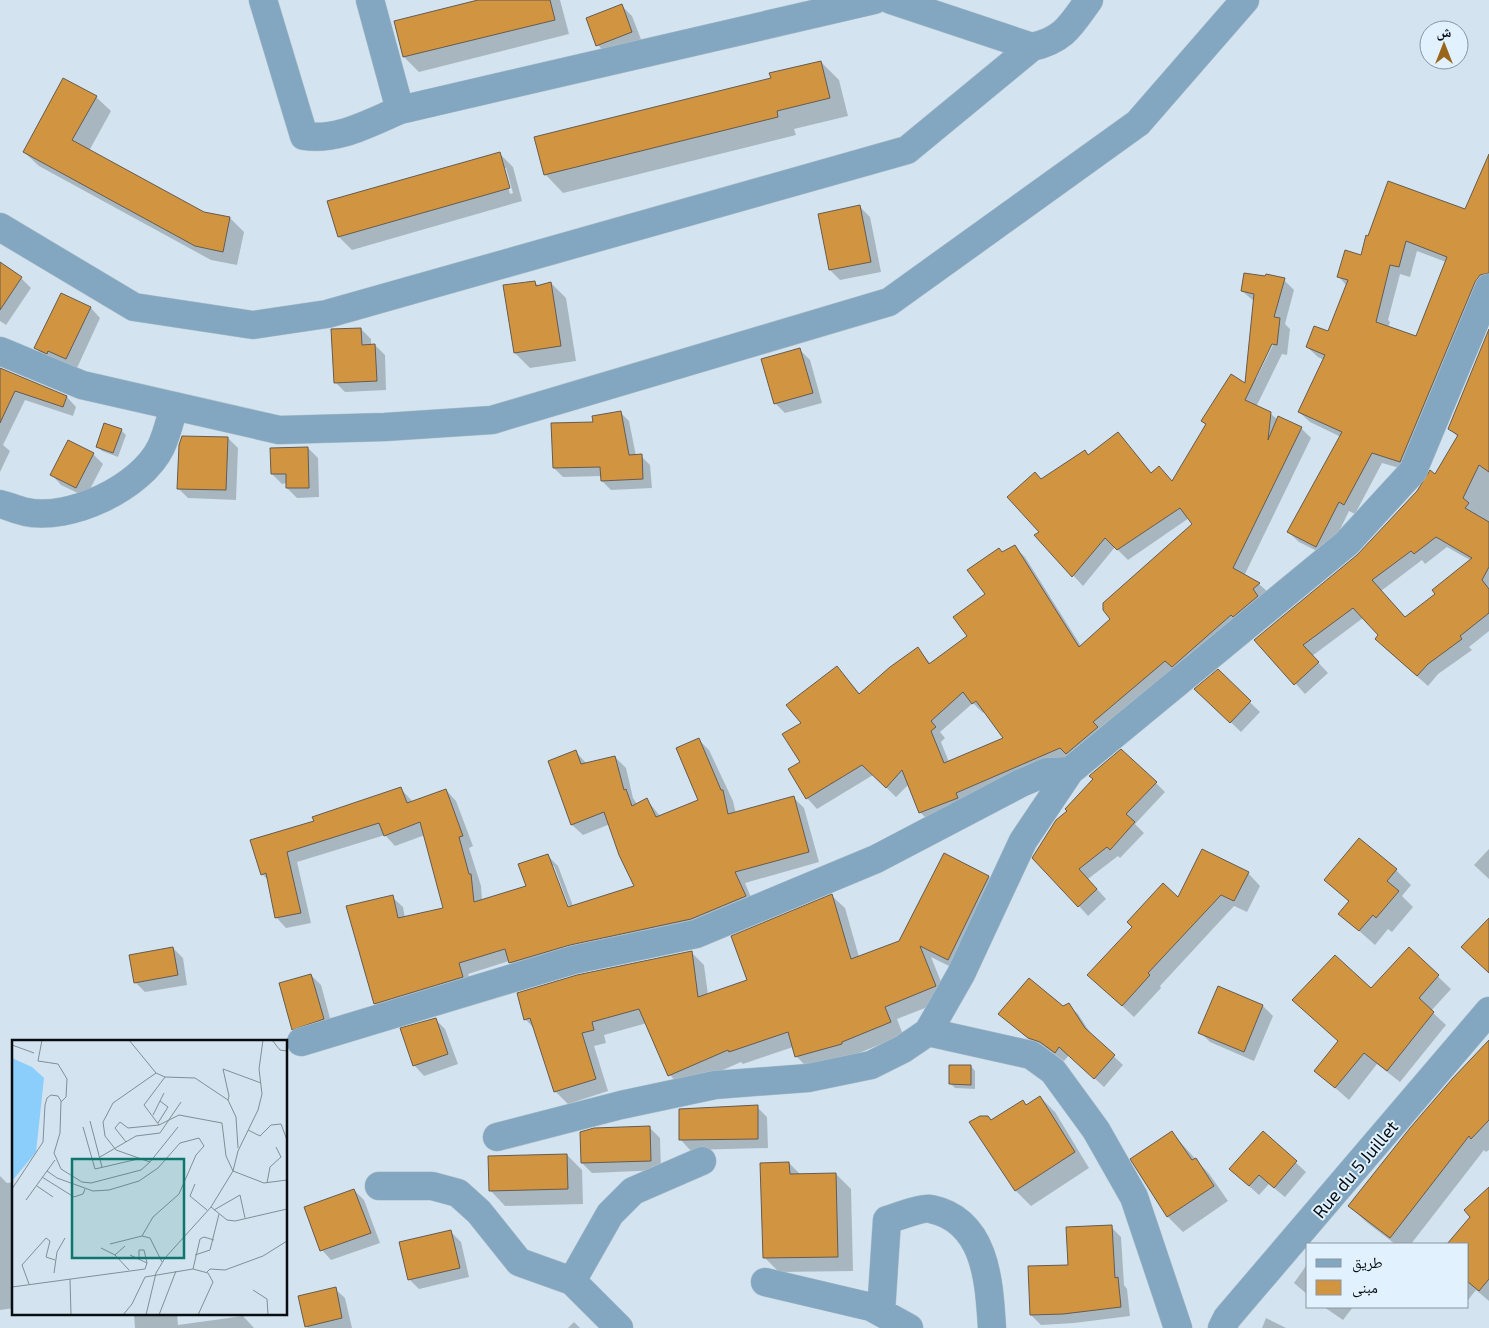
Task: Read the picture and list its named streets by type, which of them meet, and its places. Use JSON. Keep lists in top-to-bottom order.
{
  "streets": {
    "street": ["Rue du 5 Juillet"]
  },
  "legend": ["طريق", "مبنى"],
  "north": "top"
}
